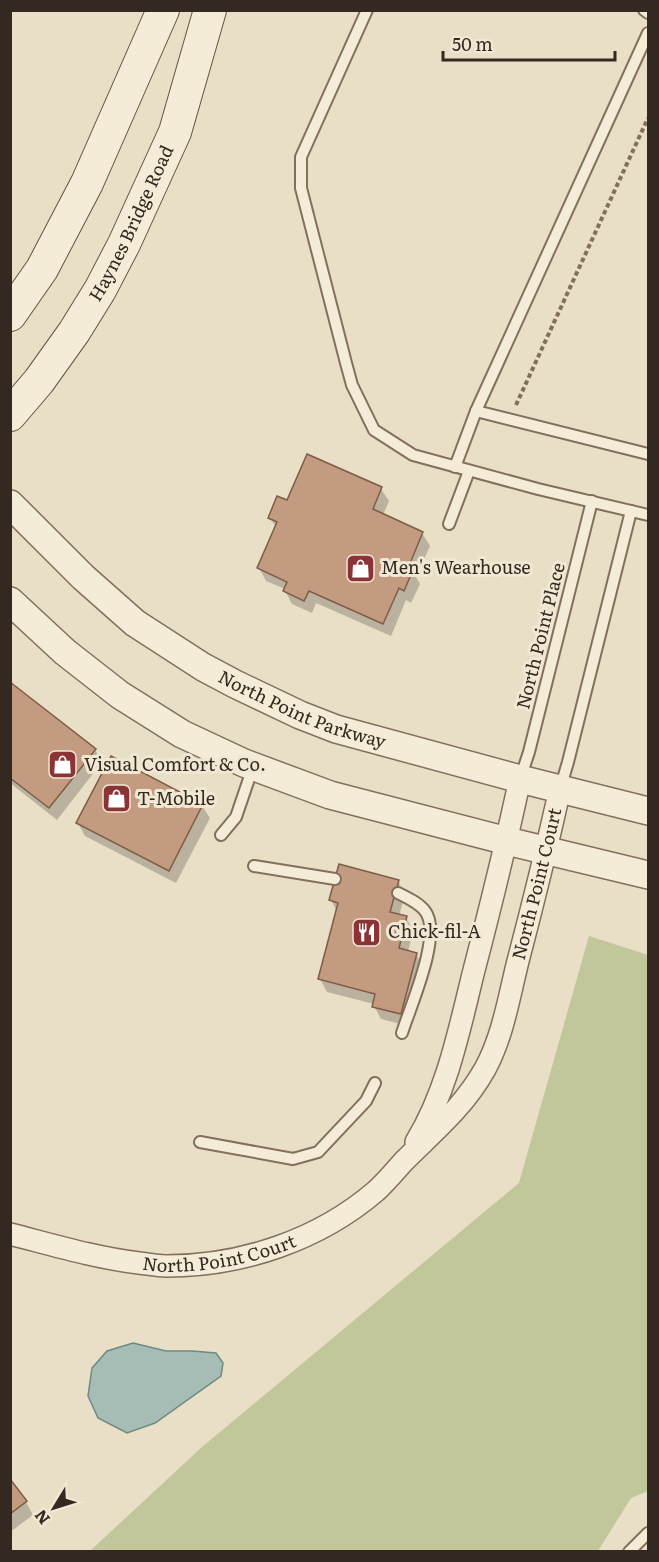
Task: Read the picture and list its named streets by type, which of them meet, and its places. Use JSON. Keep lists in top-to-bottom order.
{
  "streets": {
    "main road": ["Haynes Bridge Road"],
    "street": ["North Point Parkway", "North Point Court"],
    "lane": ["North Point Place"]
  },
  "crossings": [
    ["North Point Place", "North Point Parkway"],
    ["North Point Place", "North Point Court"],
    ["North Point Parkway", "North Point Court"]
  ],
  "places": {
    "shop": ["Men's Wearhouse", "Visual Comfort & Co.", "T-Mobile"],
    "restaurant": ["Chick-fil-A"]
  },
  "scale_bar": "50 m",
  "north": "bottom left"
}
